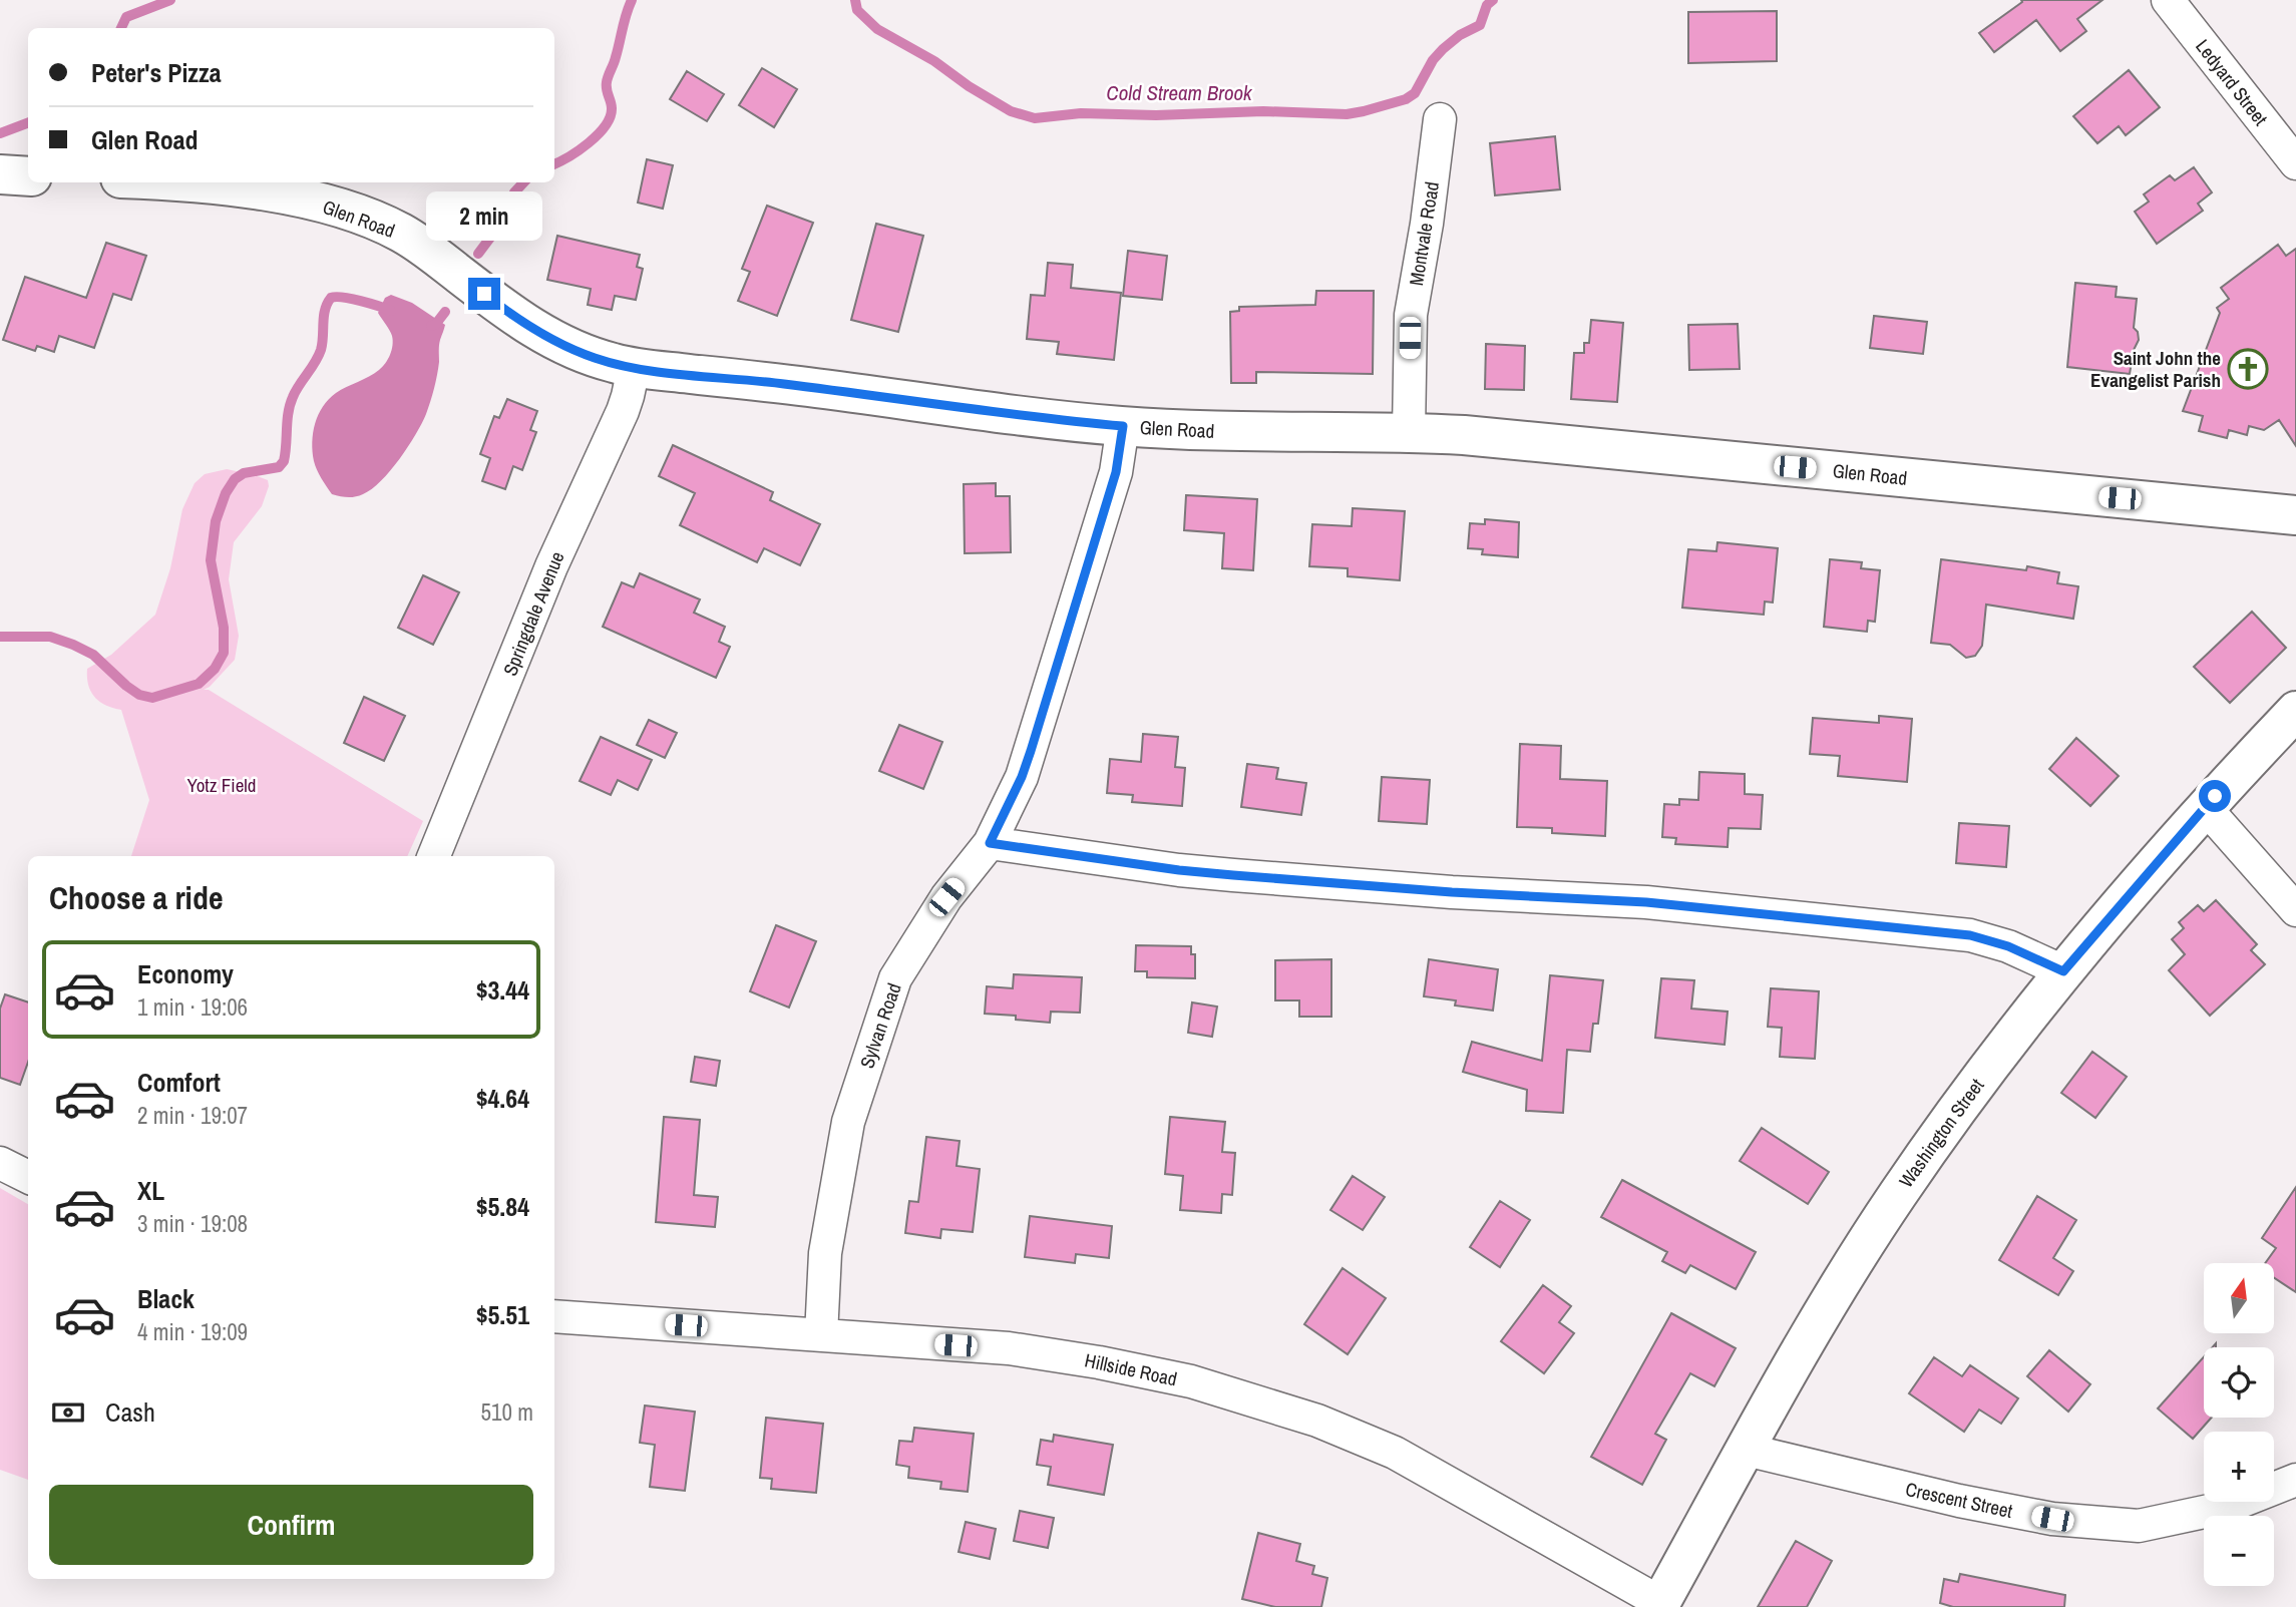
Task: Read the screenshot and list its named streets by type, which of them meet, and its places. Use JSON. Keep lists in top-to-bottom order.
{
  "streets": {
    "street": [
      "Ledyard Street",
      "Glen Road",
      "Montvale Road",
      "Springdale Avenue",
      "Sylvan Road",
      "Washington Street",
      "Hillside Road",
      "Crescent Street"
    ]
  },
  "crossings": [
    ["Glen Road", "Montvale Road"],
    ["Glen Road", "Springdale Avenue"],
    ["Glen Road", "Sylvan Road"],
    ["Sylvan Road", "Hillside Road"],
    ["Washington Street", "Hillside Road"],
    ["Washington Street", "Crescent Street"]
  ],
  "water": ["Cold Stream Brook"],
  "parks": ["Yotz Field"],
  "places": {
    "church": ["Saint John the Evangelist Parish"]
  },
  "north": "top",
  "page": {
    "banner": ["Peter's Pizza", "Glen Road"],
    "bubble": "2 min",
    "heading": "Choose a ride",
    "list": [
      {
        "name": "Economy",
        "note": "1 min · 19:06",
        "value": "$3.44"
      },
      {
        "name": "Comfort",
        "note": "2 min · 19:07",
        "value": "$4.64"
      },
      {
        "name": "XL",
        "note": "3 min · 19:08",
        "value": "$5.84"
      },
      {
        "name": "Black",
        "note": "4 min · 19:09",
        "value": "$5.51"
      }
    ],
    "map_buttons": ["+", "−"],
    "pay": ["Cash", "510 m"],
    "buttons": "Confirm"
  }
}
